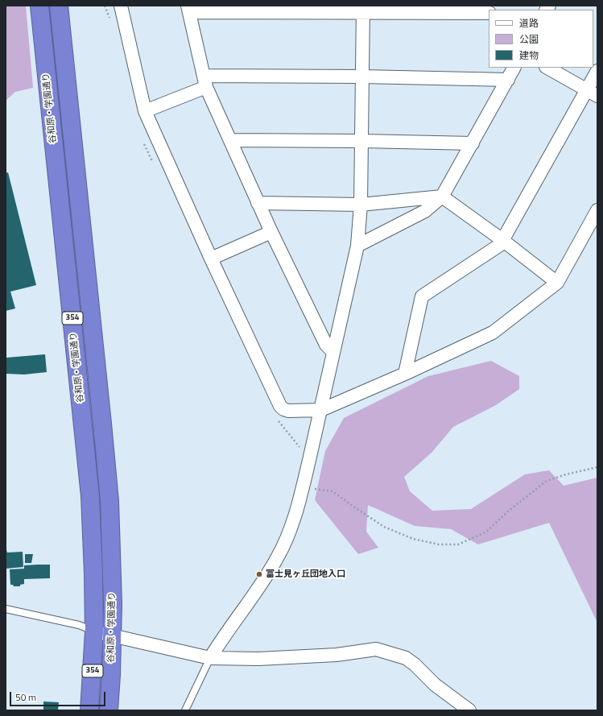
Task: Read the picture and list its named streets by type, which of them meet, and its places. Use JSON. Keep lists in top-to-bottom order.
{
  "streets": {
    "highway": ["谷和原・学園通り", "354"]
  },
  "places": ["富士見ヶ丘団地入口"],
  "legend": ["道路", "公園", "建物"],
  "scale_bar": "50 m"
}
